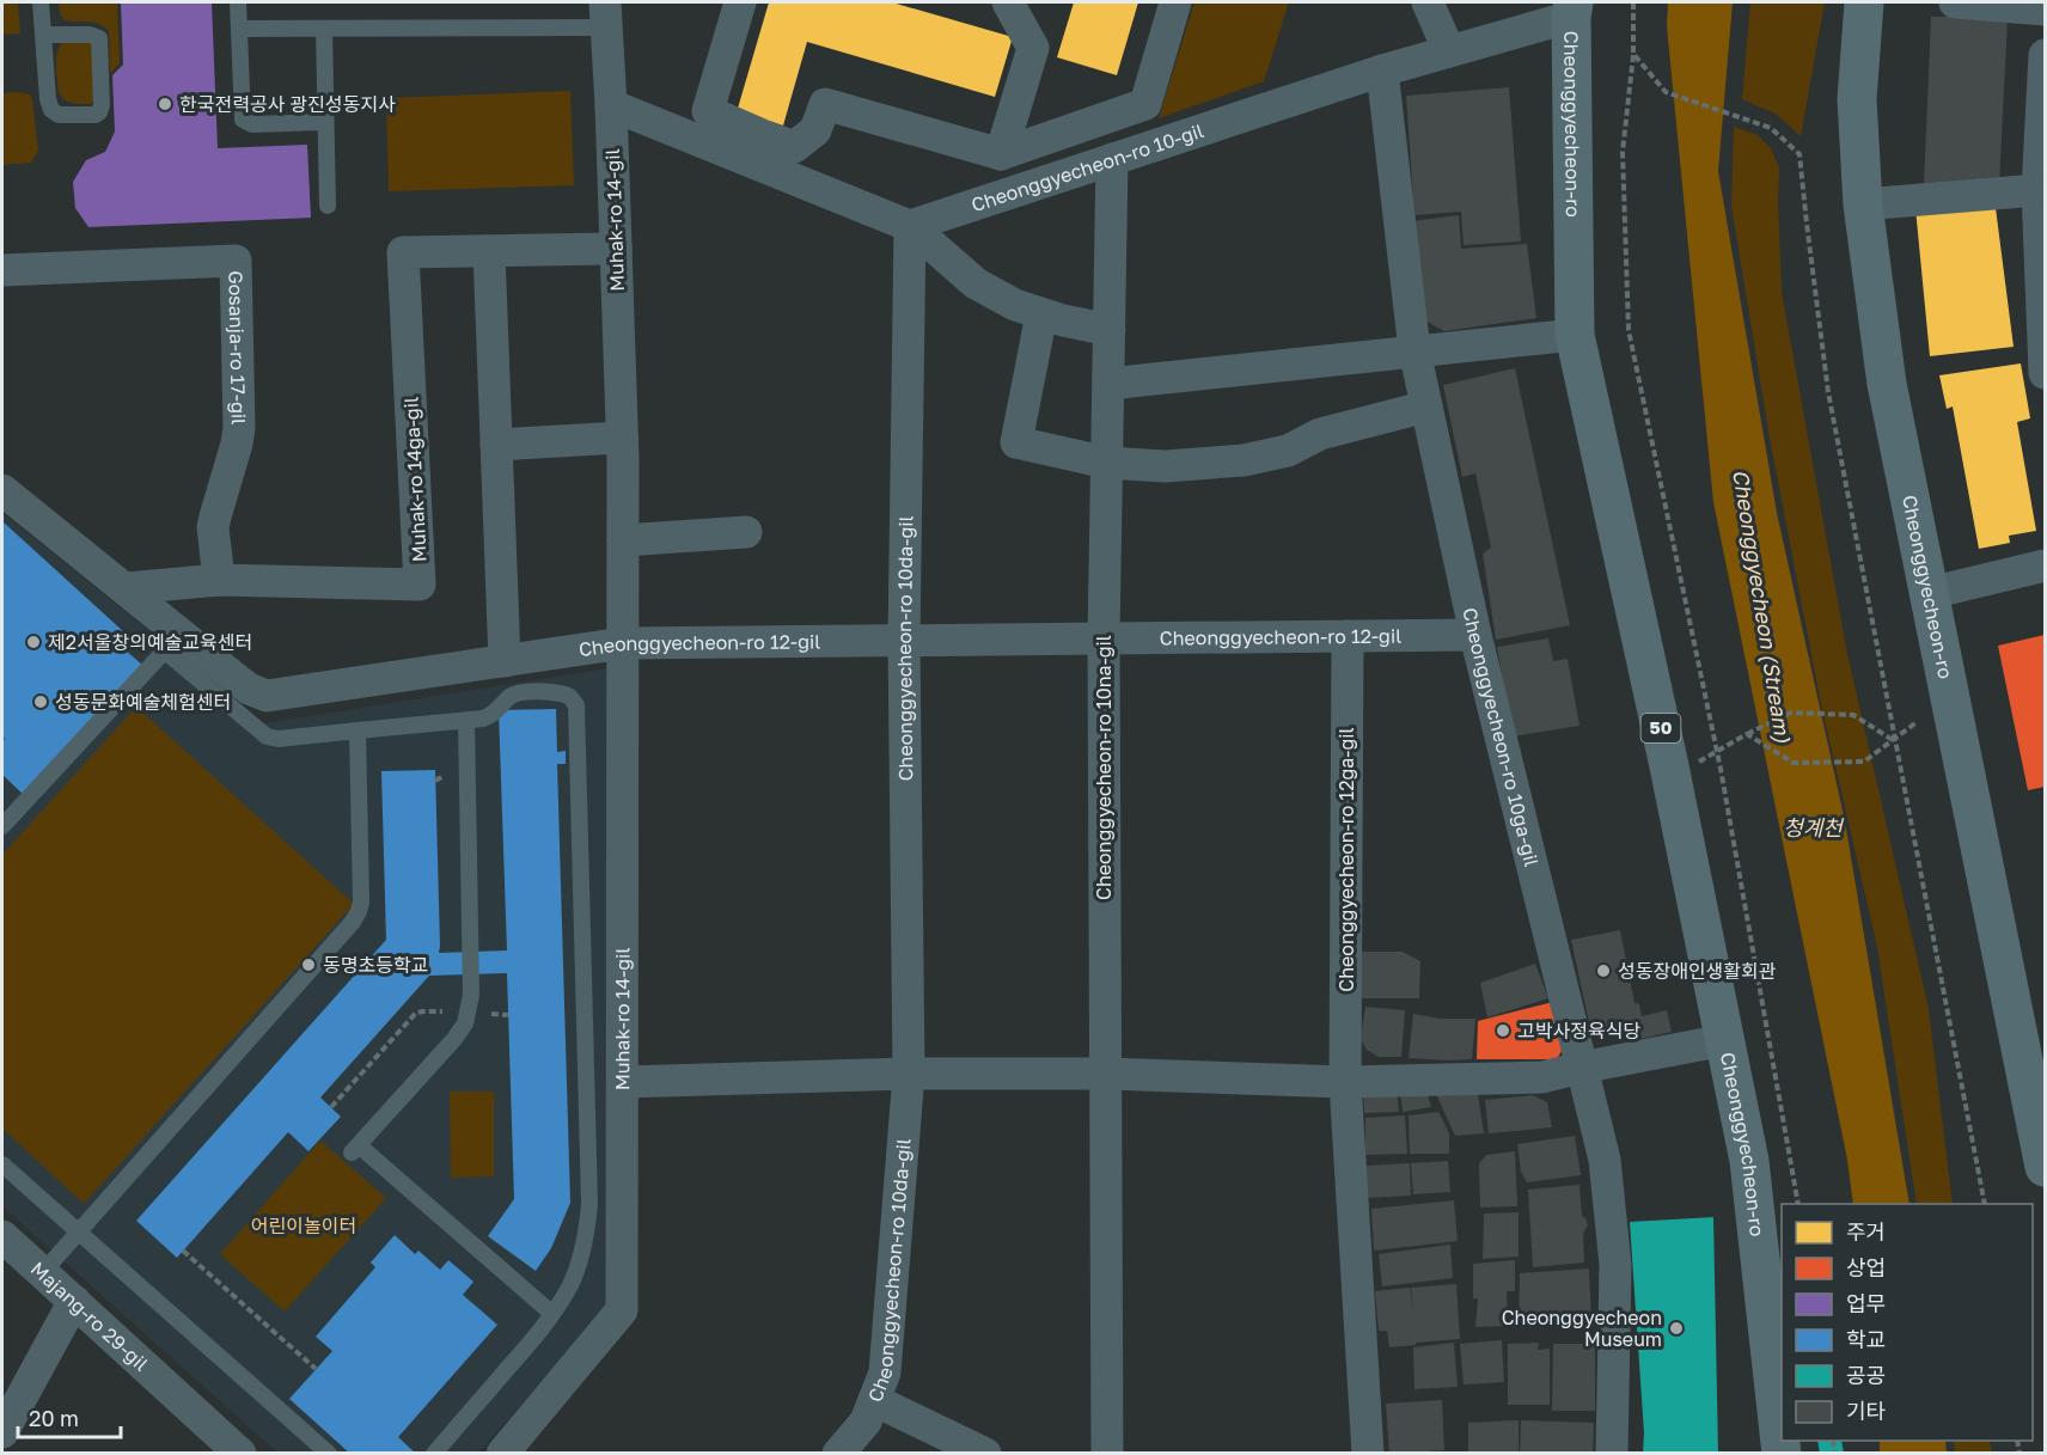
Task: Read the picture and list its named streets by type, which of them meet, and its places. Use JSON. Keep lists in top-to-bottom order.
{
  "streets": {
    "main road": ["Cheonggyecheon-ro", "50"],
    "street": [
      "Cheonggyecheon-ro 10-gil",
      "Muhak-ro 14-gil",
      "Gosanja-ro 17-gil",
      "Muhak-ro 14ga-gil",
      "Cheonggyecheon-ro 12-gil",
      "Cheonggyecheon-ro 10da-gil",
      "Cheonggyecheon-ro 10ga-gil",
      "Cheonggyecheon-ro 10na-gil",
      "Cheonggyecheon-ro 12ga-gil",
      "Majang-ro 29-gil"
    ]
  },
  "crossings": [
    ["Cheonggyecheon-ro", "Cheonggyecheon-ro 10-gil"],
    ["Cheonggyecheon-ro 10-gil", "Cheonggyecheon-ro 10da-gil"],
    ["Cheonggyecheon-ro 10-gil", "Cheonggyecheon-ro 10ga-gil"],
    ["Cheonggyecheon-ro 10-gil", "Cheonggyecheon-ro 10na-gil"],
    ["Muhak-ro 14-gil", "Muhak-ro 14ga-gil"],
    ["Muhak-ro 14-gil", "Cheonggyecheon-ro 12-gil"],
    ["Gosanja-ro 17-gil", "Muhak-ro 14ga-gil"],
    ["Muhak-ro 14ga-gil", "Cheonggyecheon-ro 12-gil"],
    ["Cheonggyecheon-ro 12-gil", "Cheonggyecheon-ro 10da-gil"],
    ["Cheonggyecheon-ro 12-gil", "Cheonggyecheon-ro 10ga-gil"],
    ["Cheonggyecheon-ro 12-gil", "Cheonggyecheon-ro 10na-gil"],
    ["Cheonggyecheon-ro 12-gil", "Cheonggyecheon-ro 12ga-gil"]
  ],
  "water": ["Cheonggyecheon (Stream)", "청계천"],
  "parks": ["어린이놀이터"],
  "places": [
    "한국전력공사 광진성동지사",
    "제2서울창의예술교육센터",
    "성동문화예술체험센터",
    "동명초등학교",
    "성동장애인생활회관",
    "고박사정육식당",
    "Cheonggyecheon Museum"
  ],
  "legend": [
    "주거",
    "상업",
    "업무",
    "학교",
    "공공",
    "기타"
  ],
  "scale_bar": "20 m"
}
